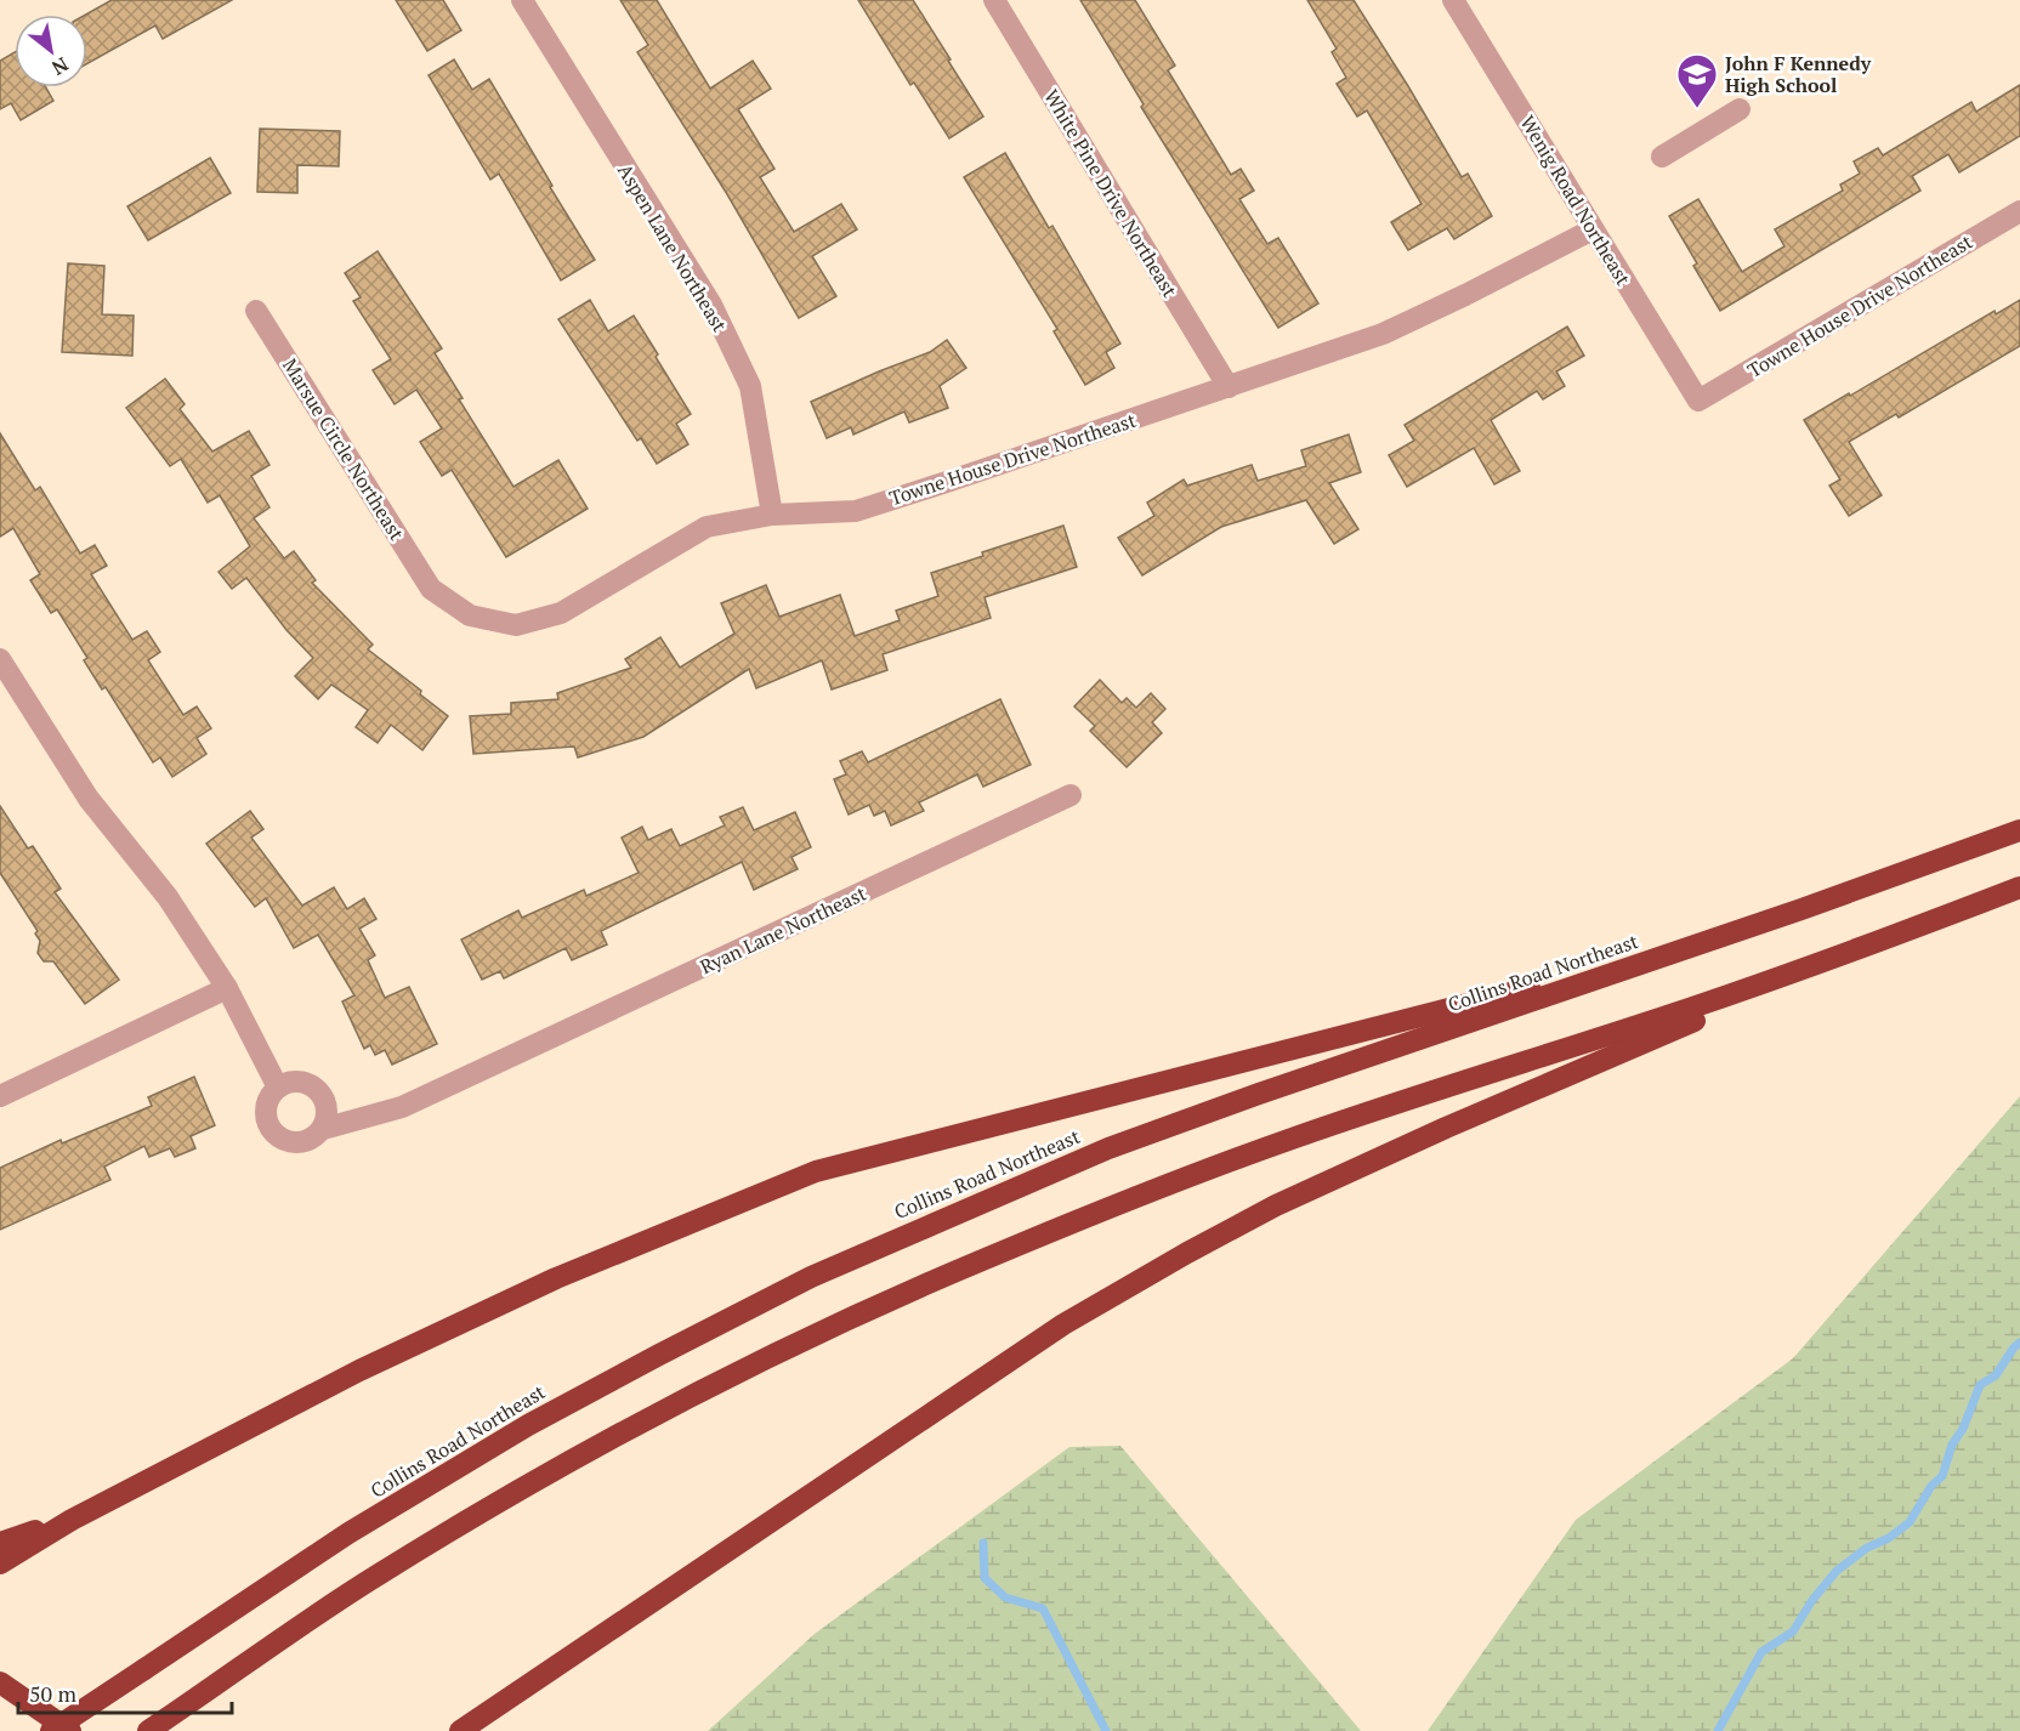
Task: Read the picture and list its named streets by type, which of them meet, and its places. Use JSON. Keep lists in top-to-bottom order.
{
  "streets": {
    "highway": ["Collins Road Northeast"],
    "street": [
      "White Pine Drive Northeast",
      "Wenig Road Northeast",
      "Aspen Lane Northeast",
      "Towne House Drive Northeast",
      "Marsue Circle Northeast",
      "Ryan Lane Northeast"
    ]
  },
  "crossings": [
    ["White Pine Drive Northeast", "Towne House Drive Northeast"],
    ["Wenig Road Northeast", "Towne House Drive Northeast"],
    ["Aspen Lane Northeast", "Towne House Drive Northeast"],
    ["Towne House Drive Northeast", "Marsue Circle Northeast"]
  ],
  "places": {
    "school or university": ["John F Kennedy High School"]
  },
  "scale_bar": "50 m",
  "north": "bottom right"
}
